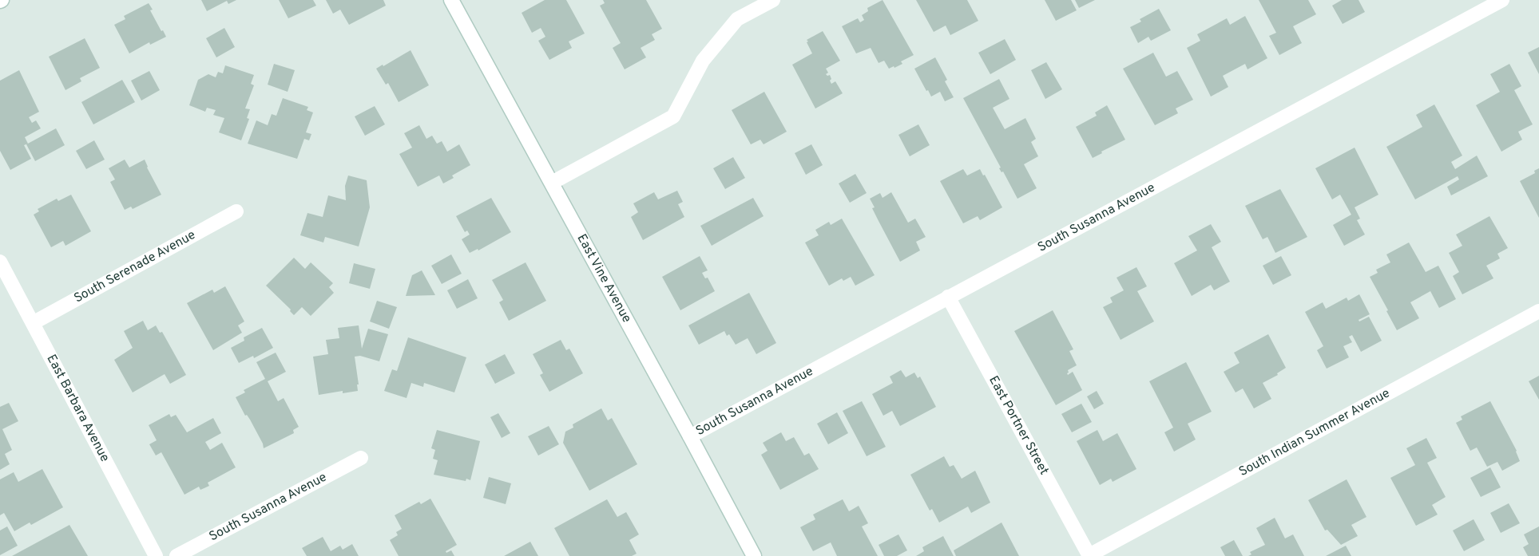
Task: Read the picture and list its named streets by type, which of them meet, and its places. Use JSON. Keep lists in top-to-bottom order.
{
  "streets": {
    "street": [
      "South Susanna Avenue",
      "South Serenade Avenue",
      "East Vine Avenue",
      "East Barbara Avenue",
      "East Portner Street",
      "South Indian Summer Avenue"
    ]
  },
  "crossings": [
    ["South Susanna Avenue", "East Vine Avenue"],
    ["South Susanna Avenue", "East Portner Street"],
    ["South Serenade Avenue", "East Barbara Avenue"],
    ["East Portner Street", "South Indian Summer Avenue"]
  ]
}
